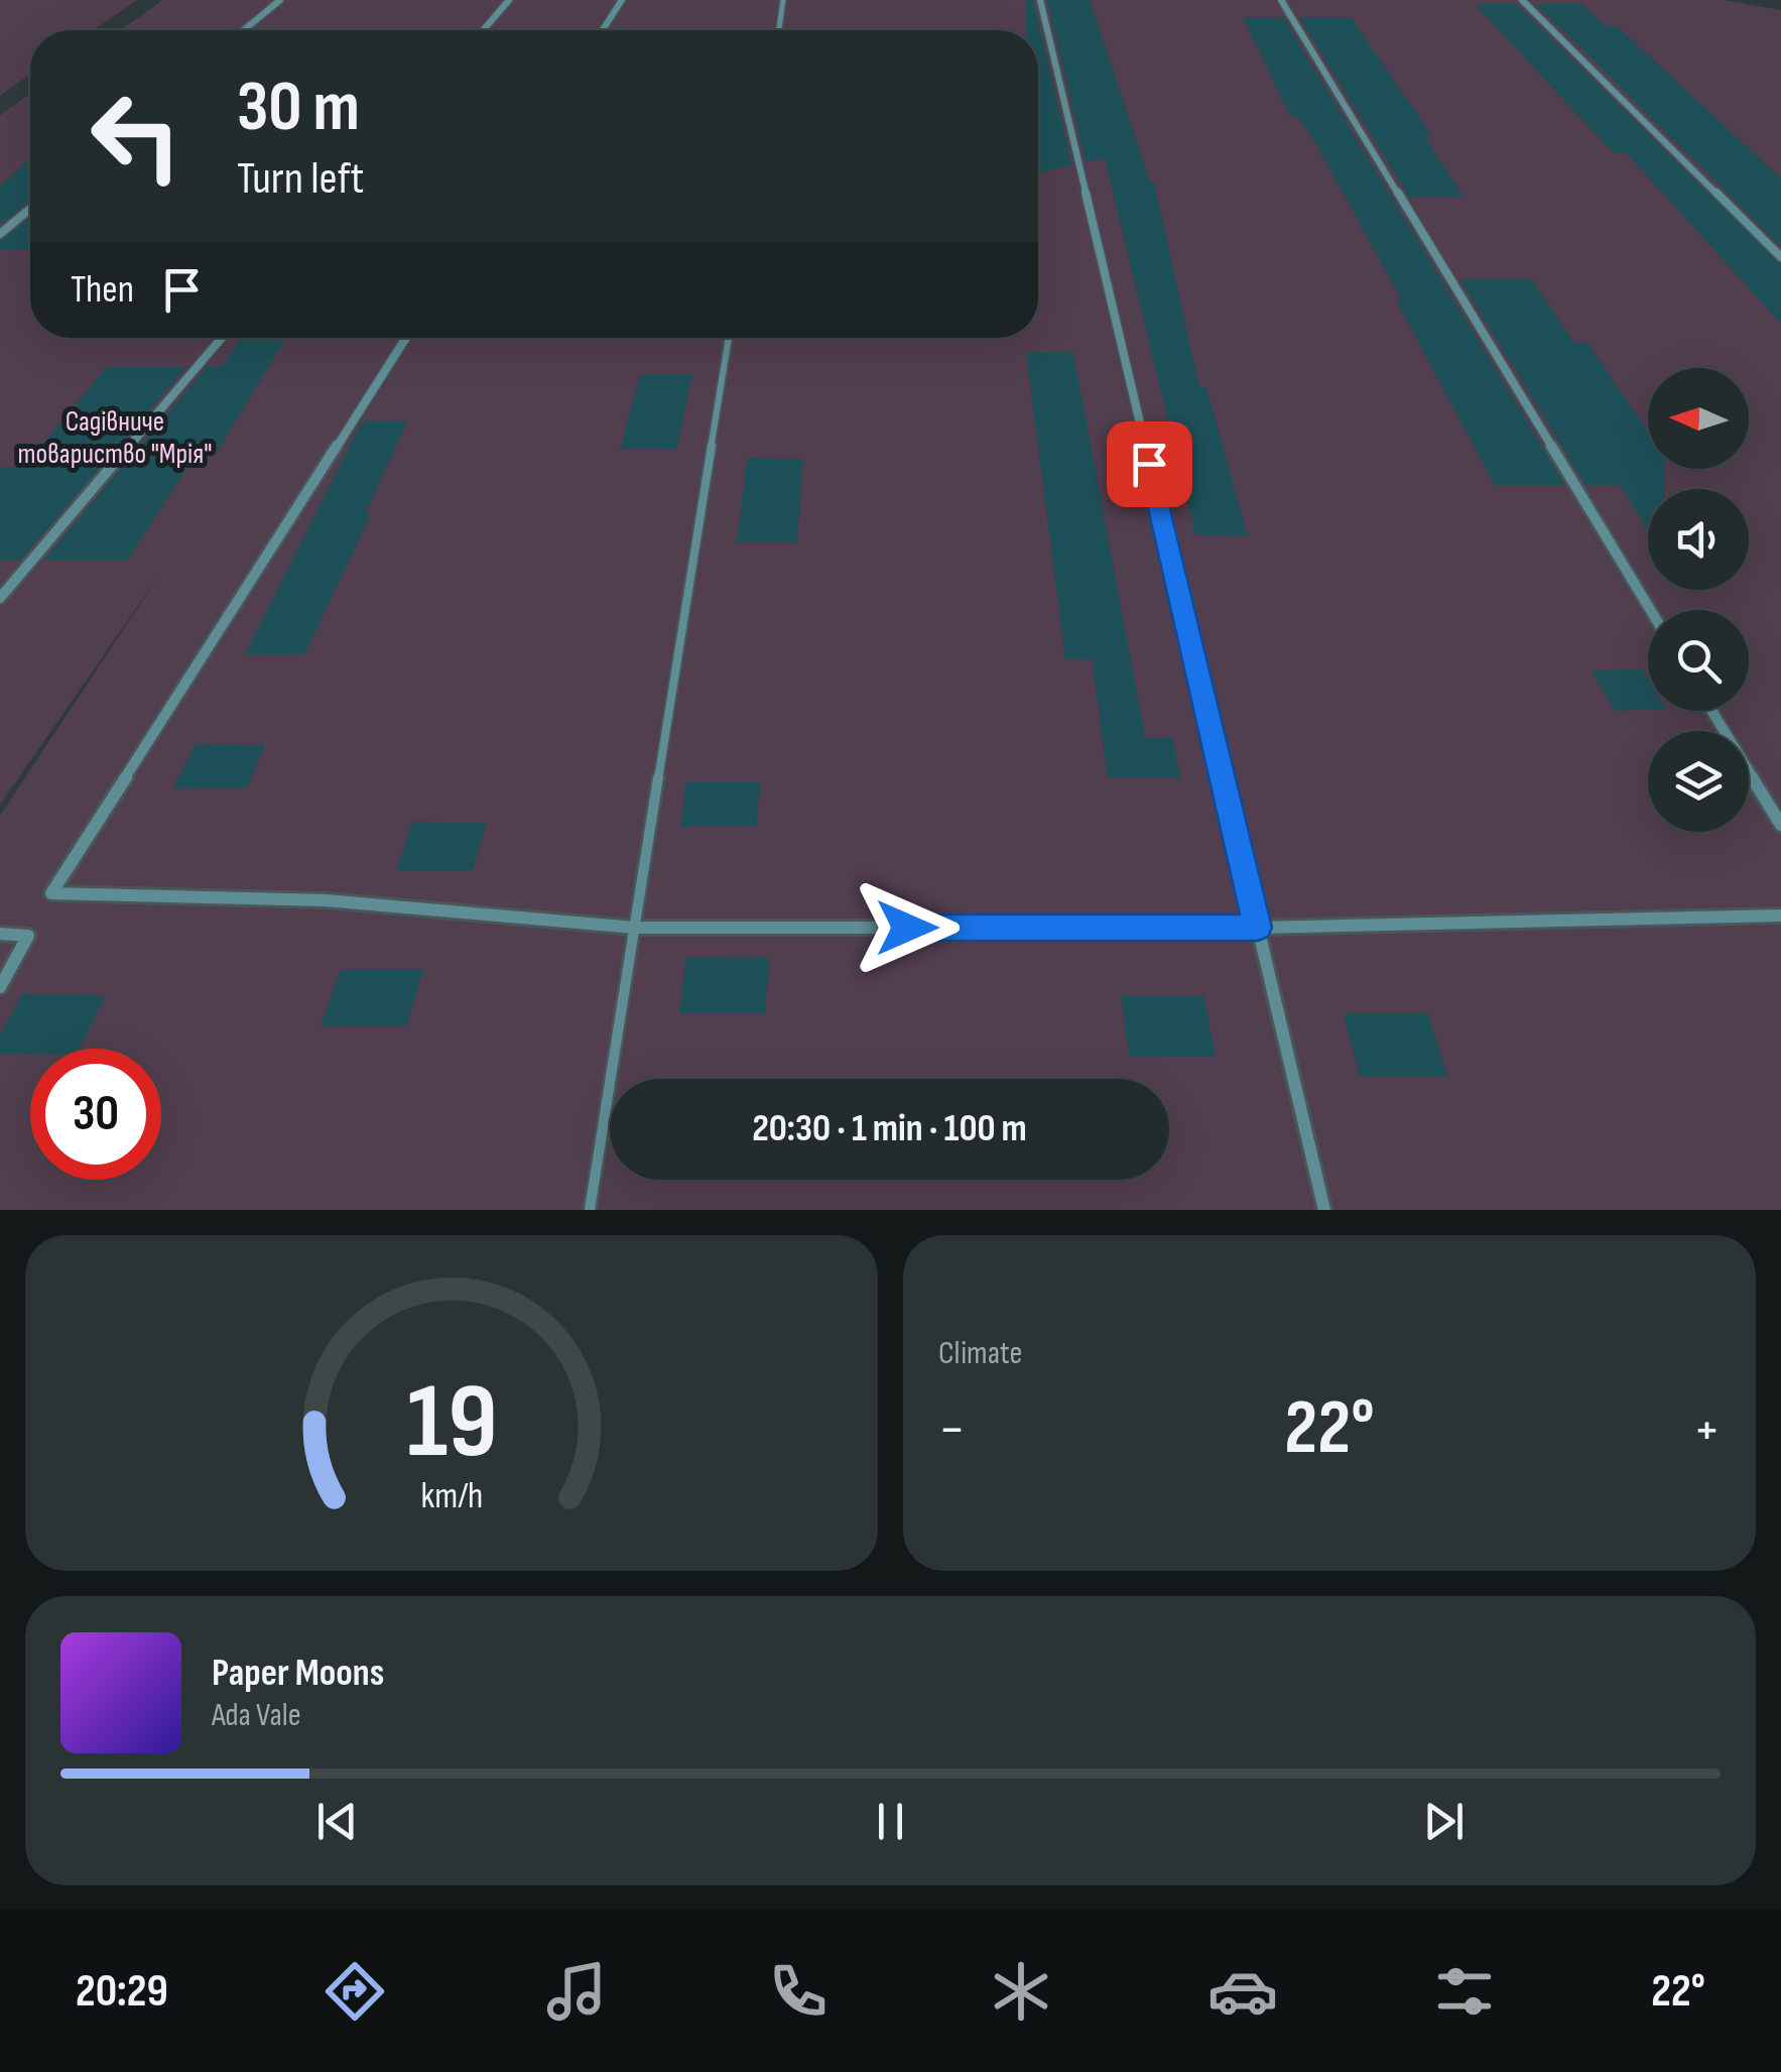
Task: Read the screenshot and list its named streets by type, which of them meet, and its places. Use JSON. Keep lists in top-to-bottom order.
{
  "parks": ["Садівниче товариство \"Мрія\""],
  "north": "left",
  "page": {
    "turn": ["30 m", "Turn left"],
    "then": "Then",
    "limit": "30",
    "trip": "20:30 · 1 min · 100 m",
    "tile": "Climate",
    "heat": ["−", "22°", "+"],
    "song": ["Paper Moons", "Ada Vale"],
    "tabs": ["20:29", "22°"],
    "gauge": ["19", "km/h"]
  }
}
